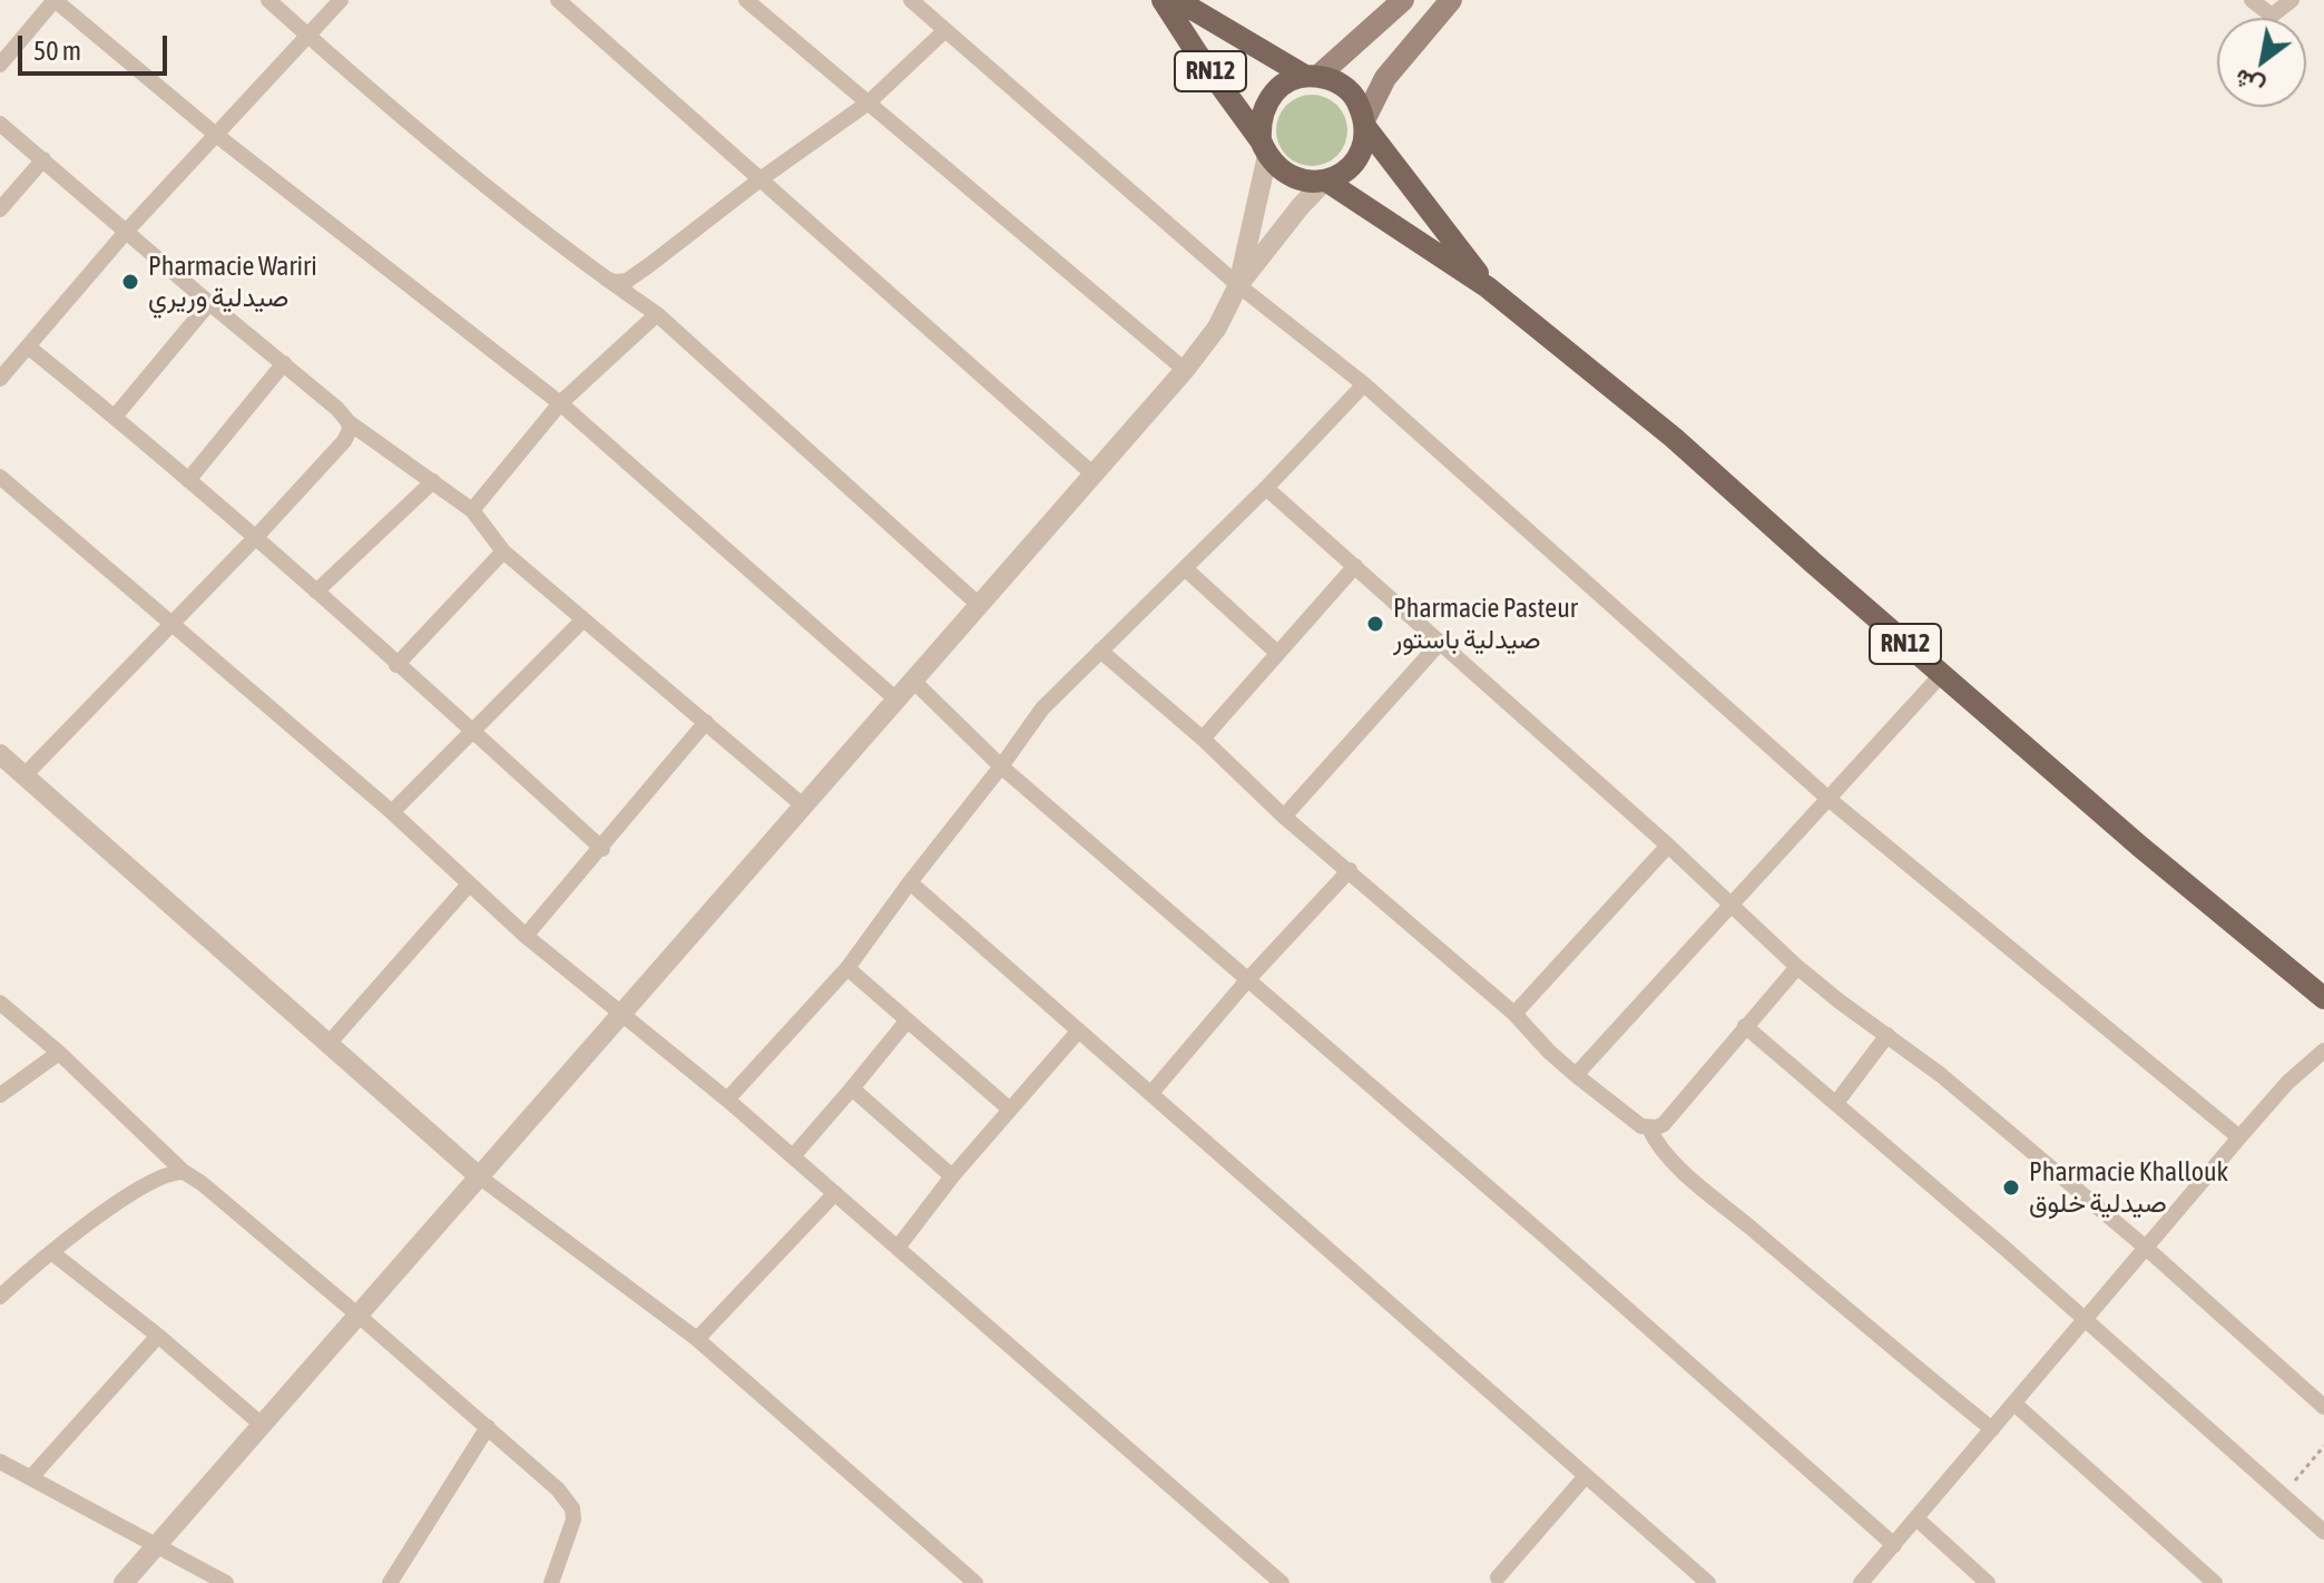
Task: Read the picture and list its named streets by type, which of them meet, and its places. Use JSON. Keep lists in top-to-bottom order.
{
  "streets": {
    "main road": ["RN12"]
  },
  "places": ["Pharmacie Wariri صيدلية وريري", "Pharmacie Pasteur صيدلية باستور", "Pharmacie Khallouk صيدلية خلوق"],
  "scale_bar": "50 m",
  "north": "bottom left"
}
